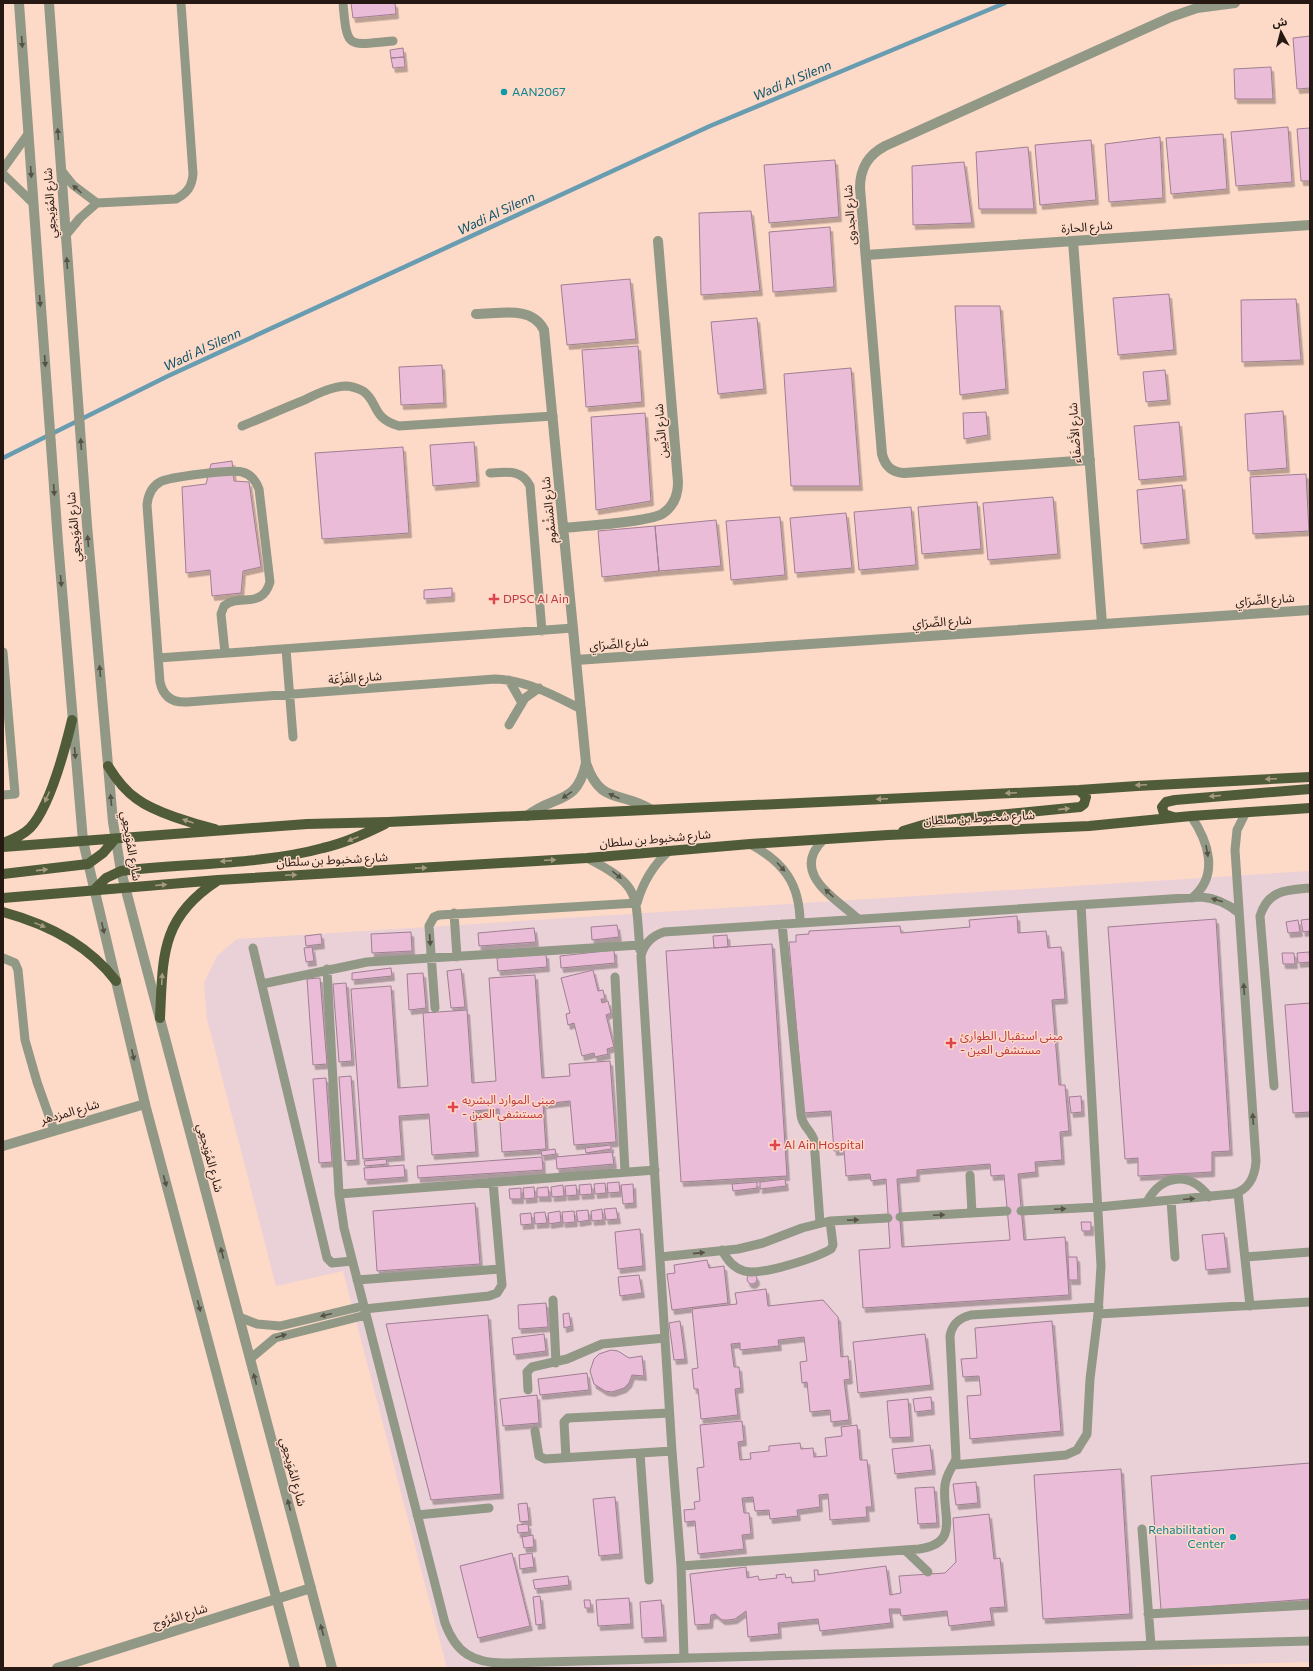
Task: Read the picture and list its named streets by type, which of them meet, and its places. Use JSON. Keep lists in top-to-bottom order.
{
  "streets": {
    "main road": ["شارع شخبوط بن سلطان"],
    "street": [
      "شارع المُوَيجعِي",
      "شارع الجدوى",
      "شارع الحارة",
      "شارع الدِّيين",
      "شارع الأَصْفَاء",
      "شارع المَشْمُوم",
      "شارع الصِّرَاي",
      "شارع المزدهر",
      "شارع المُرُوج"
    ],
    "lane": ["شارع الفَزْعَة"]
  },
  "crossings": [
    ["شارع المُوَيجعِي", "شارع شخبوط بن سلطان"],
    ["شارع المُوَيجعِي", "شارع المزدهر"],
    ["شارع المُوَيجعِي", "شارع المُرُوج"],
    ["شارع الجدوى", "شارع الحارة"],
    ["شارع الجدوى", "شارع الأَصْفَاء"],
    ["شارع الحارة", "شارع الأَصْفَاء"],
    ["شارع الدِّيين", "شارع المَشْمُوم"],
    ["شارع الأَصْفَاء", "شارع الصِّرَاي"],
    ["شارع المَشْمُوم", "شارع الصِّرَاي"],
    ["شارع المَشْمُوم", "شارع الفَزْعَة"],
    ["شارع المَشْمُوم", "شارع شخبوط بن سلطان"]
  ],
  "water": ["Wadi Al Silenn"],
  "places": {
    "other": ["AAN2067", "Rehabilitation Center"],
    "health": [
      "DPSC Al Ain",
      "مبنى استقبال الطوارئ - مستشفى العين",
      "مبنى الموارد البشريه - مستشفى العين",
      "Al Ain Hospital"
    ]
  },
  "north": "top"
}
